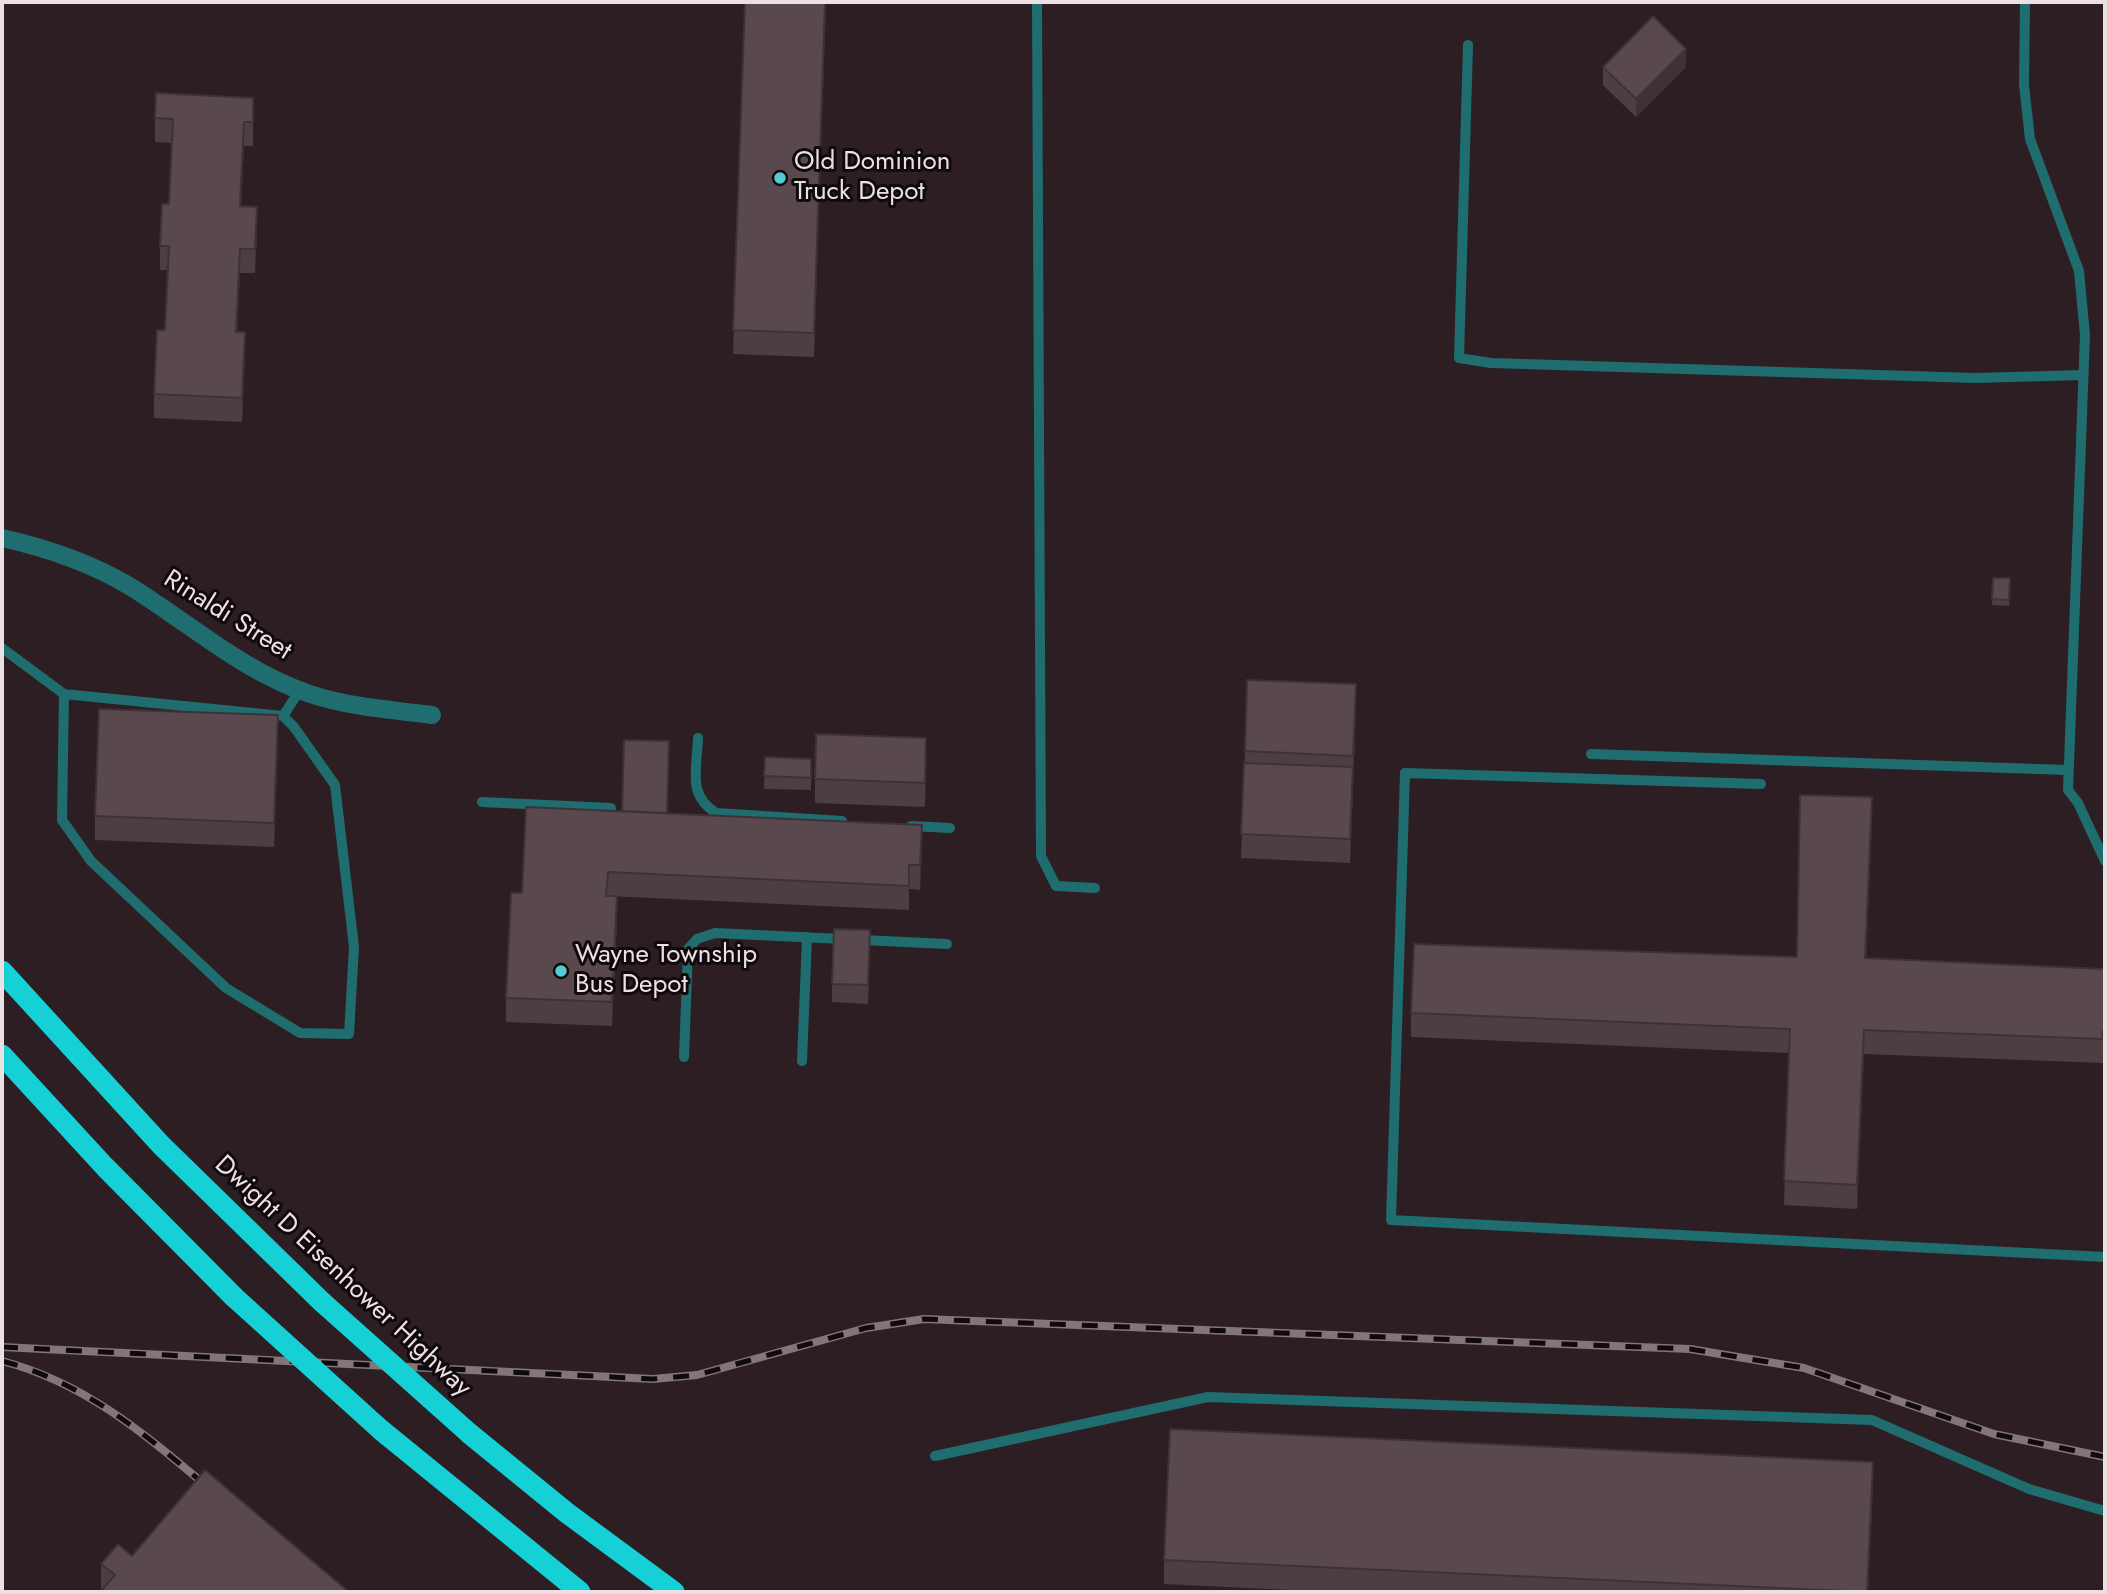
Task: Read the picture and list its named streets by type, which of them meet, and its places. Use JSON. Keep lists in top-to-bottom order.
{
  "streets": {
    "highway": ["Dwight D Eisenhower Highway"],
    "street": ["Rinaldi Street"]
  },
  "places": ["Old Dominion Truck Depot", "Wayne Township Bus Depot"]
}
